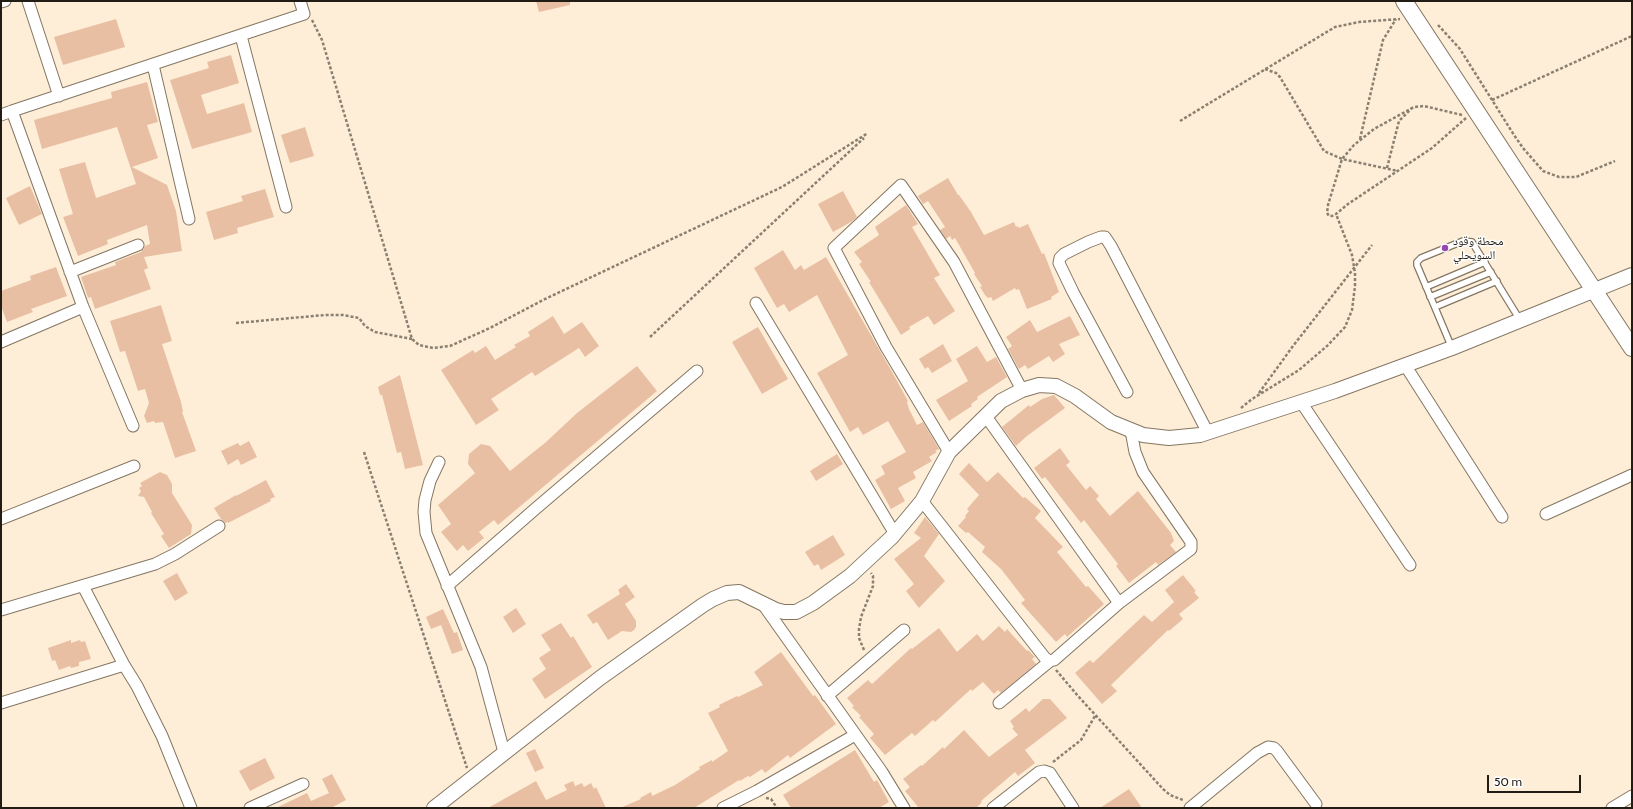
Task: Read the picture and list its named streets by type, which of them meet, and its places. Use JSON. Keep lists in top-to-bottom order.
{
  "places": ["محطة وقود السويحلي"],
  "scale_bar": "50 m"
}
